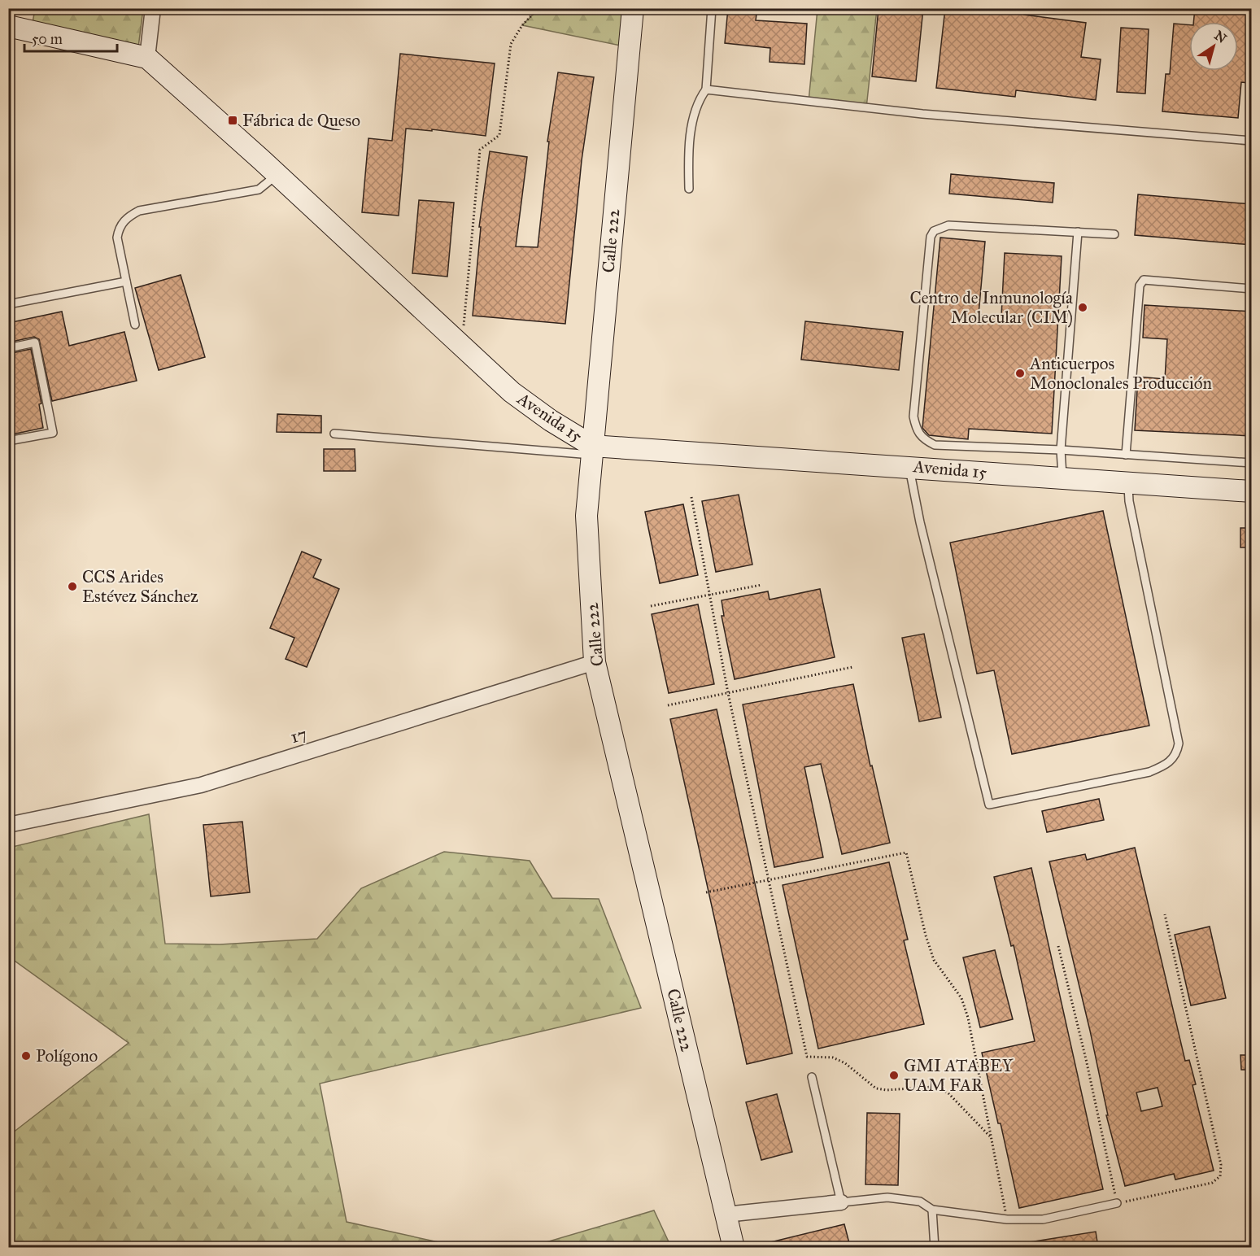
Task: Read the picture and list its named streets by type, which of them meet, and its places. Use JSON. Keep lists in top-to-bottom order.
{
  "streets": {
    "street": ["Calle 222", "Avenida 15", "17"]
  },
  "crossings": [
    ["Calle 222", "Avenida 15"],
    ["Calle 222", "17"]
  ],
  "places": {
    "transit": ["Fábrica de Queso"],
    "other": [
      "Centro de Inmunología Molecular (CIM)",
      "Anticuerpos Monoclonales Producción",
      "CCS Arides Estévez Sánchez",
      "Polígono",
      "GMI ATABEY UAM FAR"
    ]
  },
  "scale_bar": "50 m",
  "north": "top right"
}
